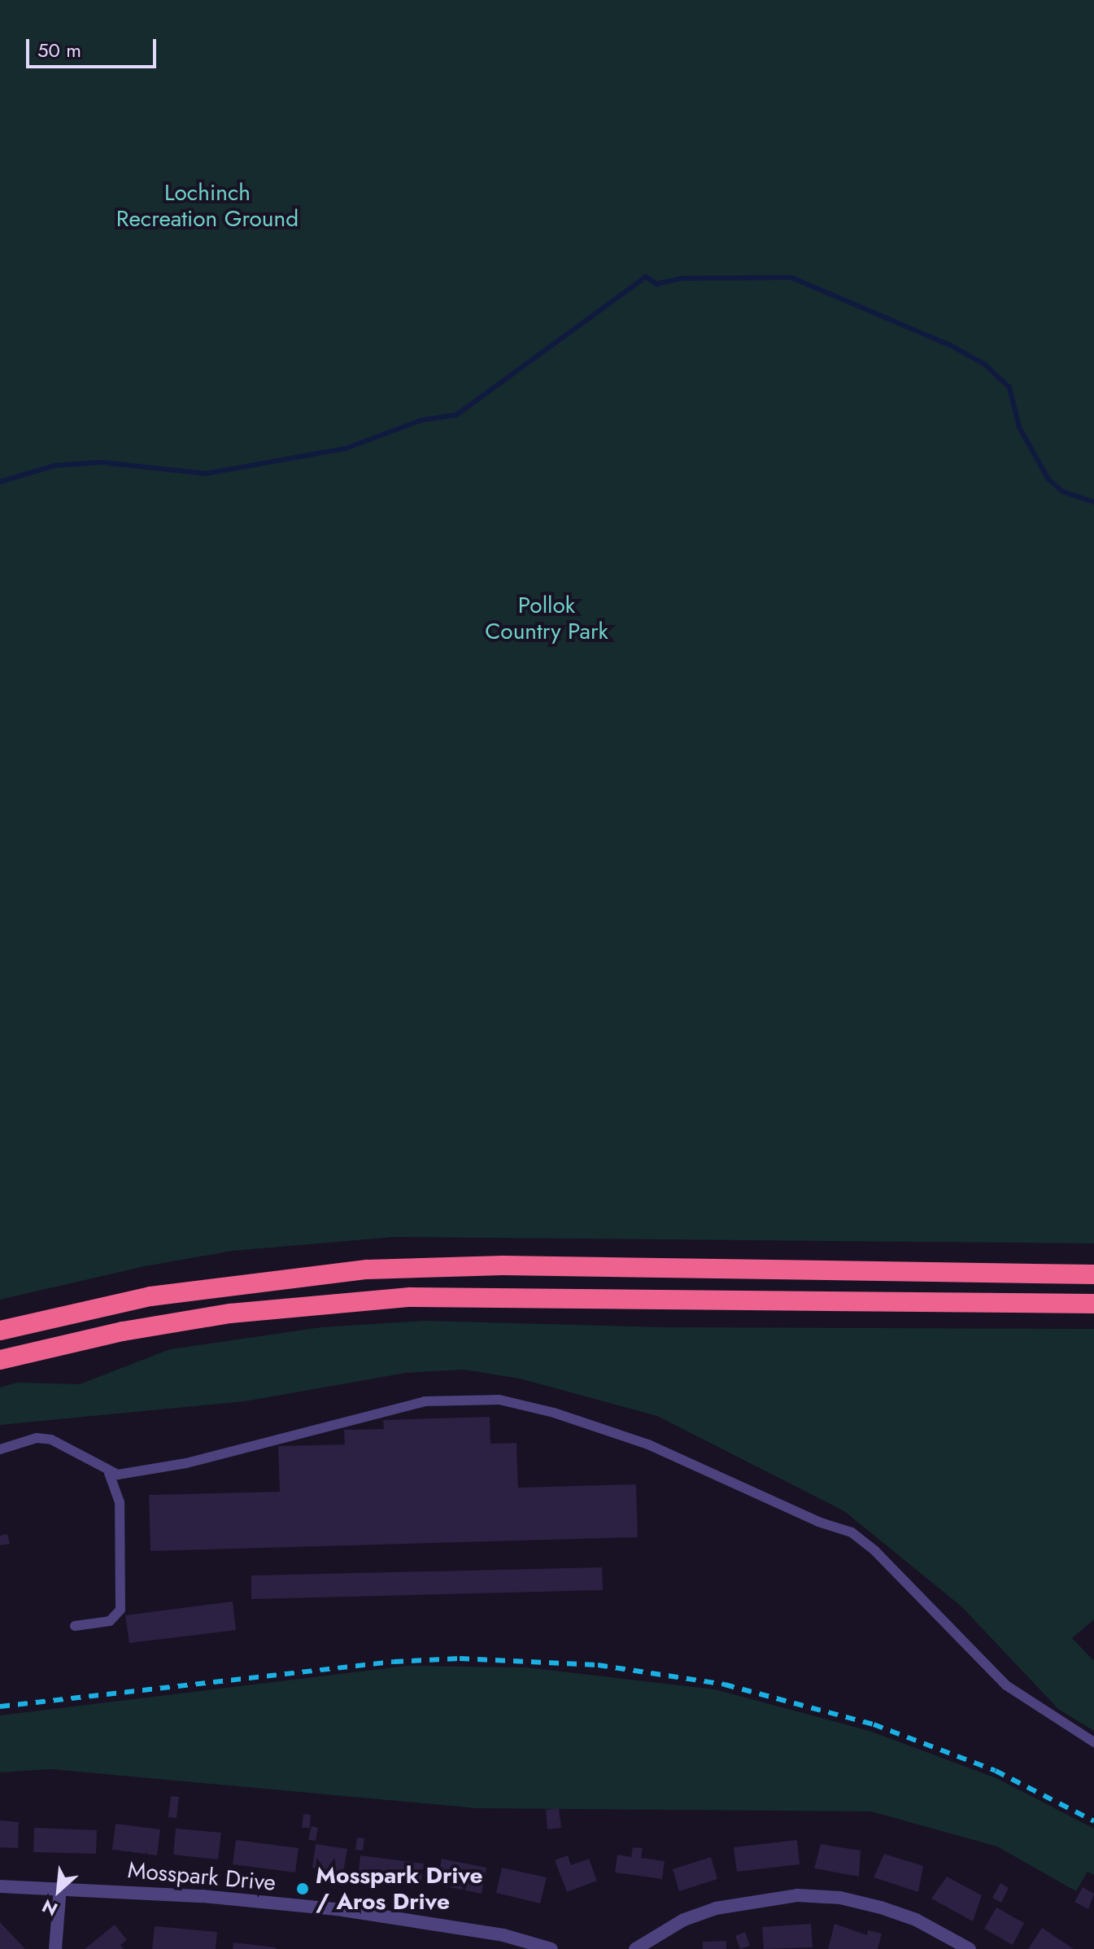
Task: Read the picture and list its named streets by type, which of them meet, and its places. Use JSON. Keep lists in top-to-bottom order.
{
  "streets": {
    "street": ["Mosspark Drive"]
  },
  "parks": ["Lochinch Recreation Ground", "Pollok Country Park"],
  "places": ["Mosspark Drive / Aros Drive"],
  "scale_bar": "50 m",
  "north": "bottom left"
}
